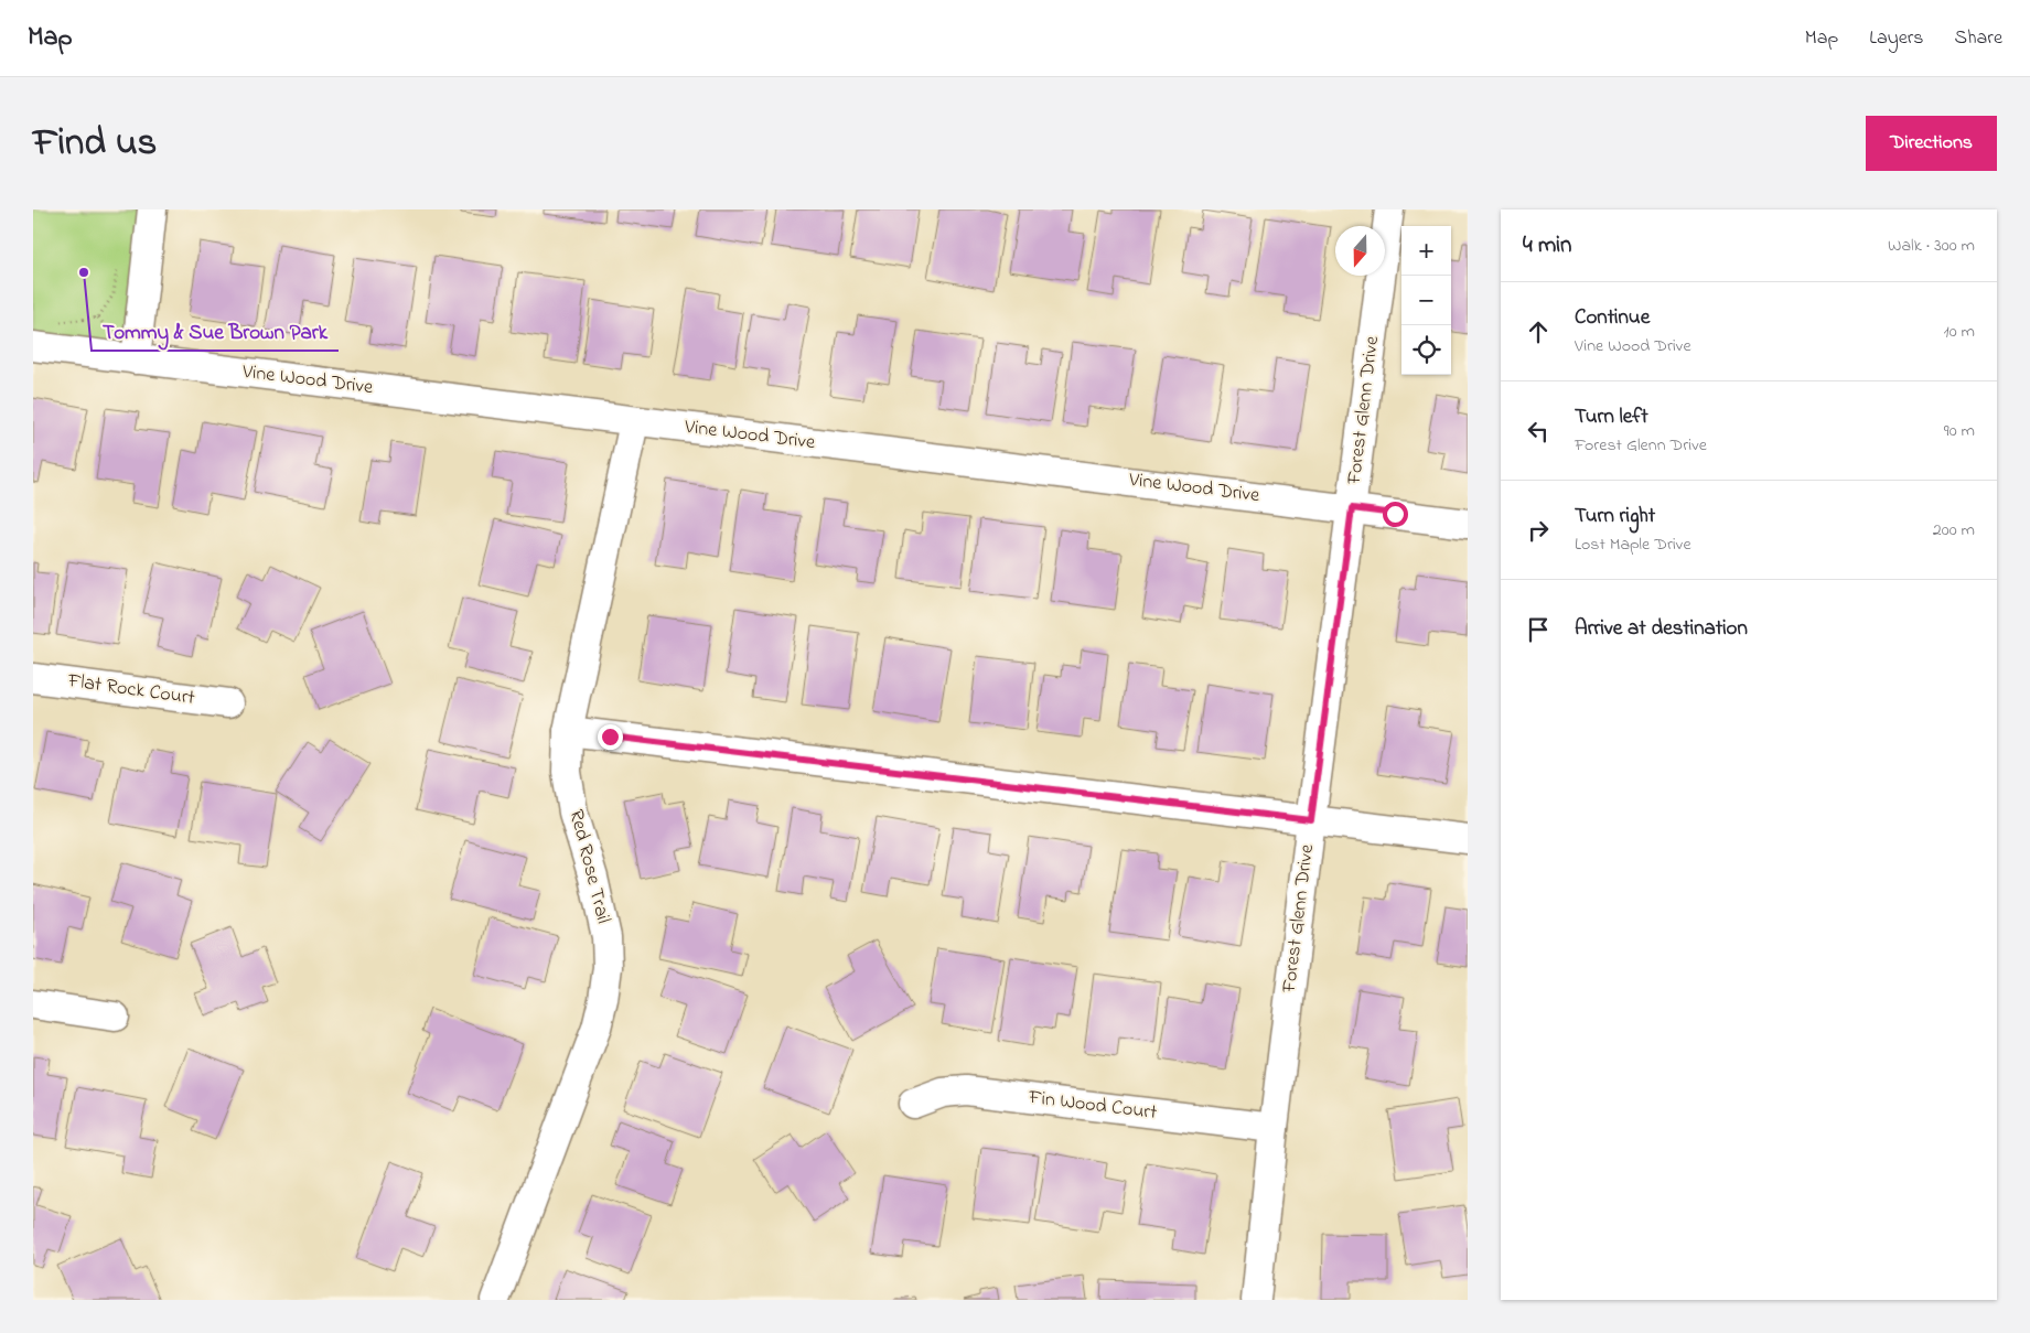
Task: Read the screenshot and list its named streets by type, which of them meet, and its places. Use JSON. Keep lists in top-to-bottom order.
{
  "streets": {
    "street": [
      "Vine Wood Drive",
      "Forest Glenn Drive",
      "Flat Rock Court",
      "Red Rose Trail",
      "Fin Wood Court"
    ]
  },
  "crossings": [
    ["Vine Wood Drive", "Forest Glenn Drive"],
    ["Vine Wood Drive", "Red Rose Trail"],
    ["Forest Glenn Drive", "Fin Wood Court"]
  ],
  "places": ["Tommy & Sue Brown Park"],
  "north": "bottom",
  "page": {
    "header": "Map",
    "nav": ["Map", "Layers", "Share"],
    "title": "Find us",
    "buttons": "Directions",
    "heading": ["4 min", "Walk · 300 m"],
    "map_buttons": ["+", "−"],
    "list": [
      ["Continue", "Vine Wood Drive", "10 m"],
      ["Turn left", "Forest Glenn Drive", "90 m"],
      ["Turn right", "Lost Maple Drive", "200 m"],
      "Arrive at destination"
    ]
  }
}
